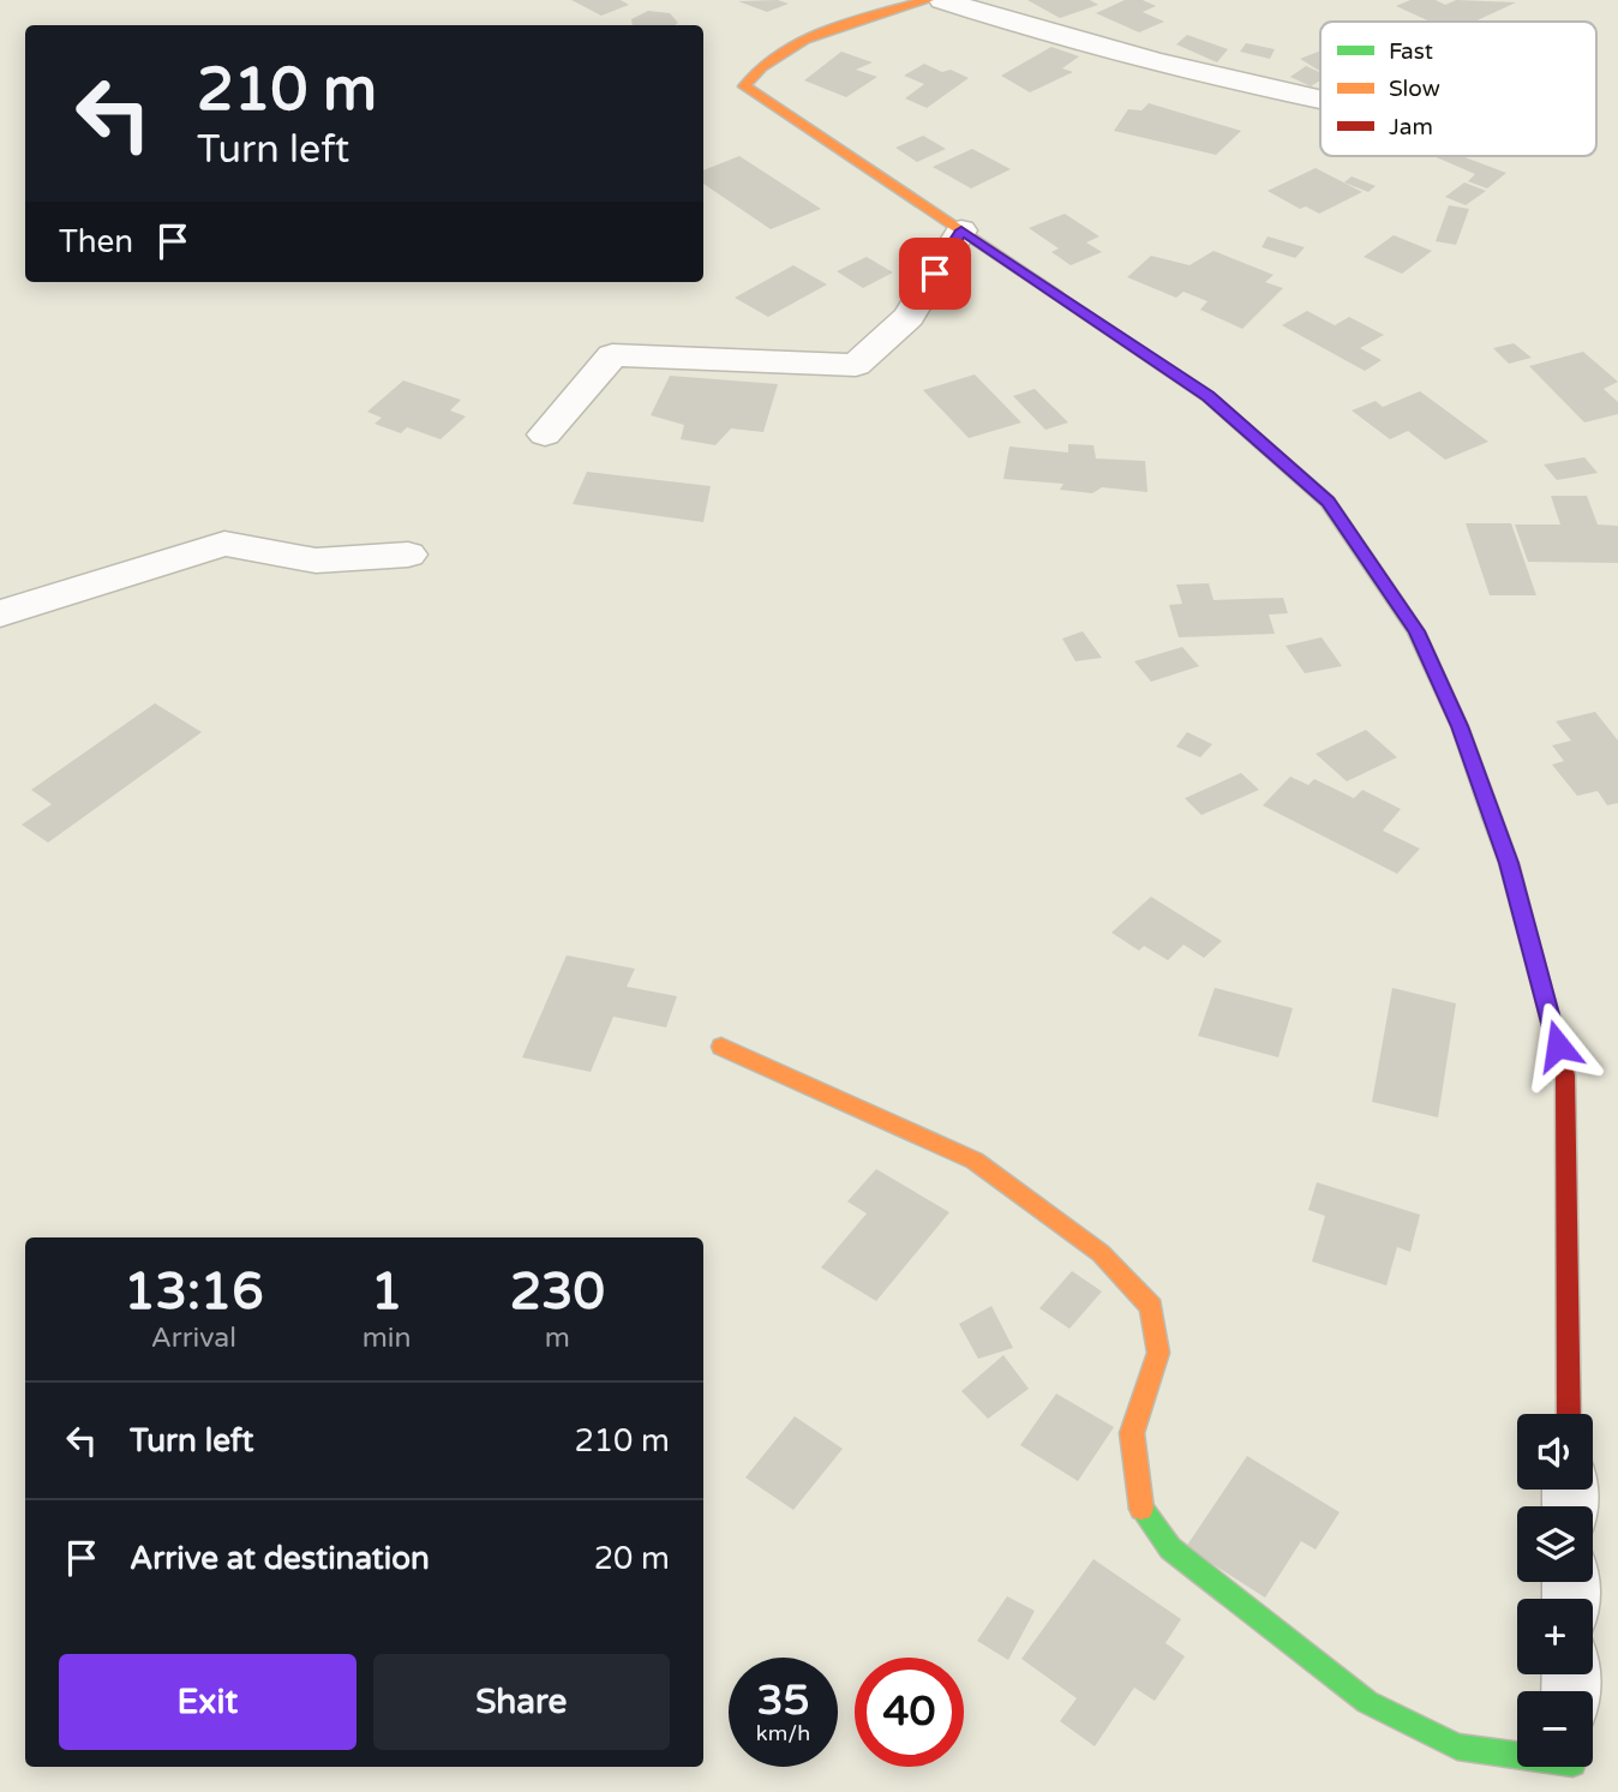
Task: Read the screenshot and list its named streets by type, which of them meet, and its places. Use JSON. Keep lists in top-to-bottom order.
{
  "legend": ["Fast", "Slow", "Jam"],
  "page": {
    "turn": ["210 m", "Turn left"],
    "then": "Then",
    "eta": [
      "13:16",
      "Arrival",
      "1",
      "min",
      "230",
      "m"
    ],
    "list": [
      {
        "name": "Turn left",
        "value": "210 m"
      },
      {
        "name": "Arrive at destination",
        "value": "20 m"
      }
    ],
    "map_buttons": ["+", "−"],
    "buttons": ["Exit", "Share"],
    "speed": "35 km/h",
    "limit": "40"
  }
}
